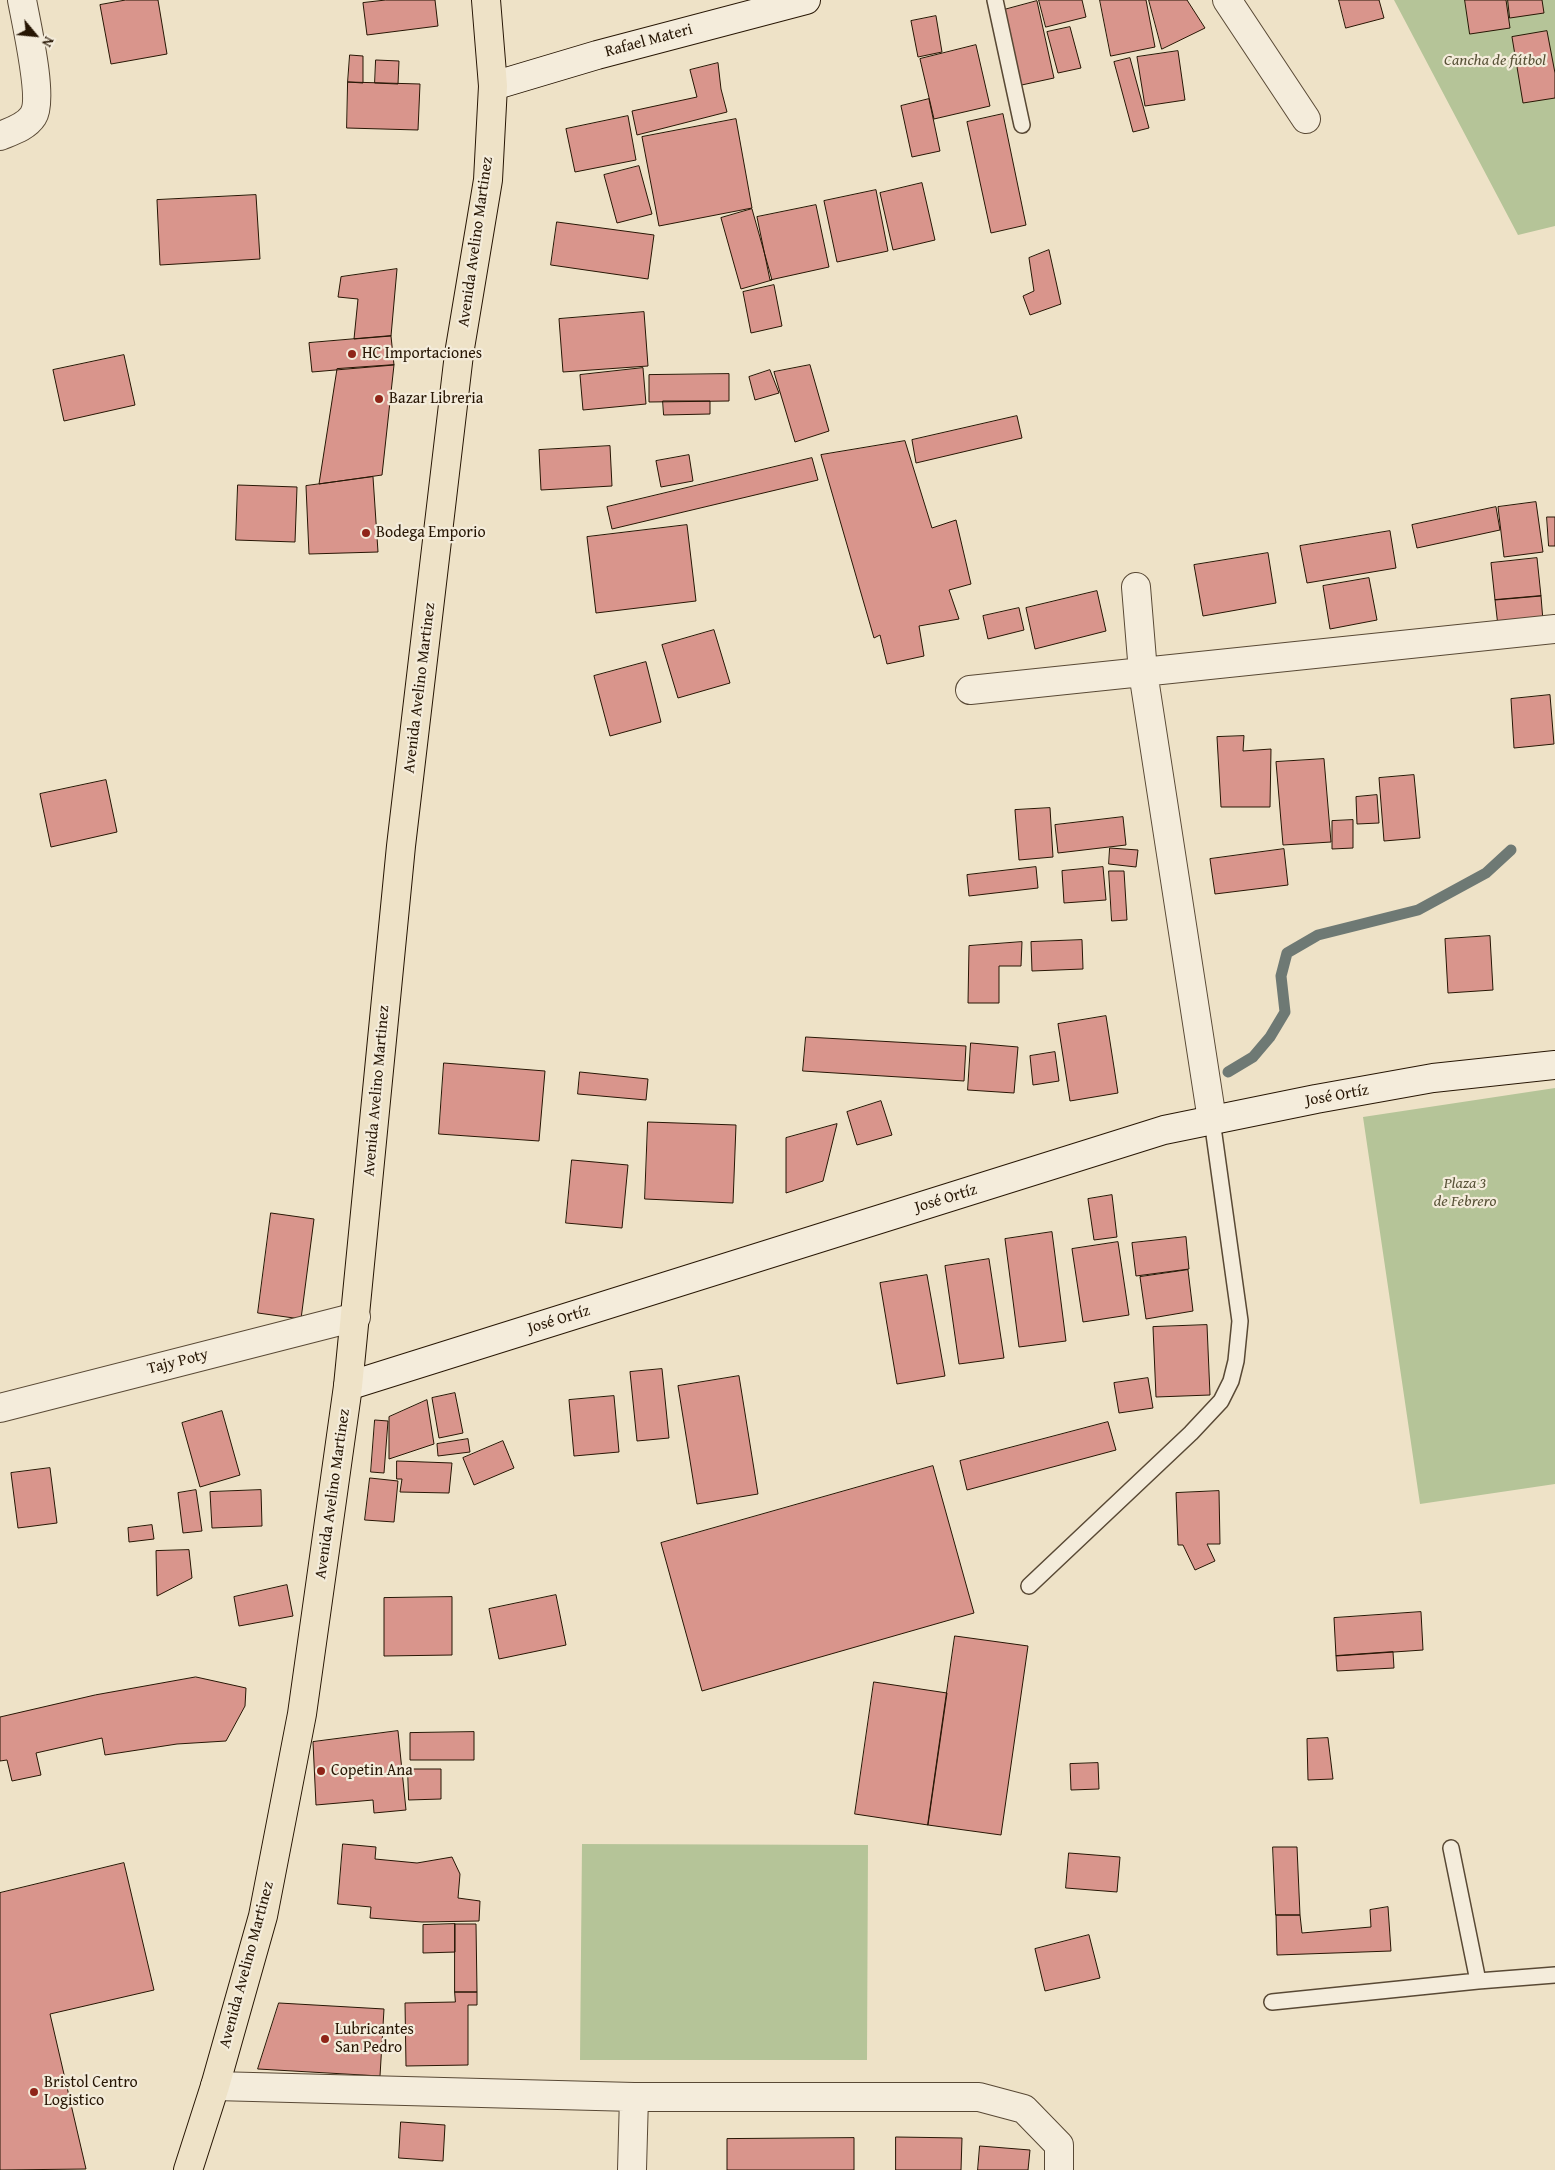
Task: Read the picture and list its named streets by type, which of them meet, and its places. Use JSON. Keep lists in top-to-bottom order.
{
  "streets": {
    "main road": ["Avenida Avelino Martinez"],
    "street": ["Rafael Materi", "José Ortíz", "Tajy Poty"]
  },
  "crossings": [
    ["Rafael Materi", "Avenida Avelino Martinez"],
    ["Avenida Avelino Martinez", "José Ortíz"],
    ["Avenida Avelino Martinez", "Tajy Poty"]
  ],
  "parks": ["Cancha de fútbol", "Plaza 3 de Febrero"],
  "places": [
    "HC Importaciones",
    "Bazar Libreria",
    "Bodega Emporio",
    "Copetin Ana",
    "Lubricantes San Pedro",
    "Bristol Centro Logistico"
  ],
  "north": "bottom right"
}
